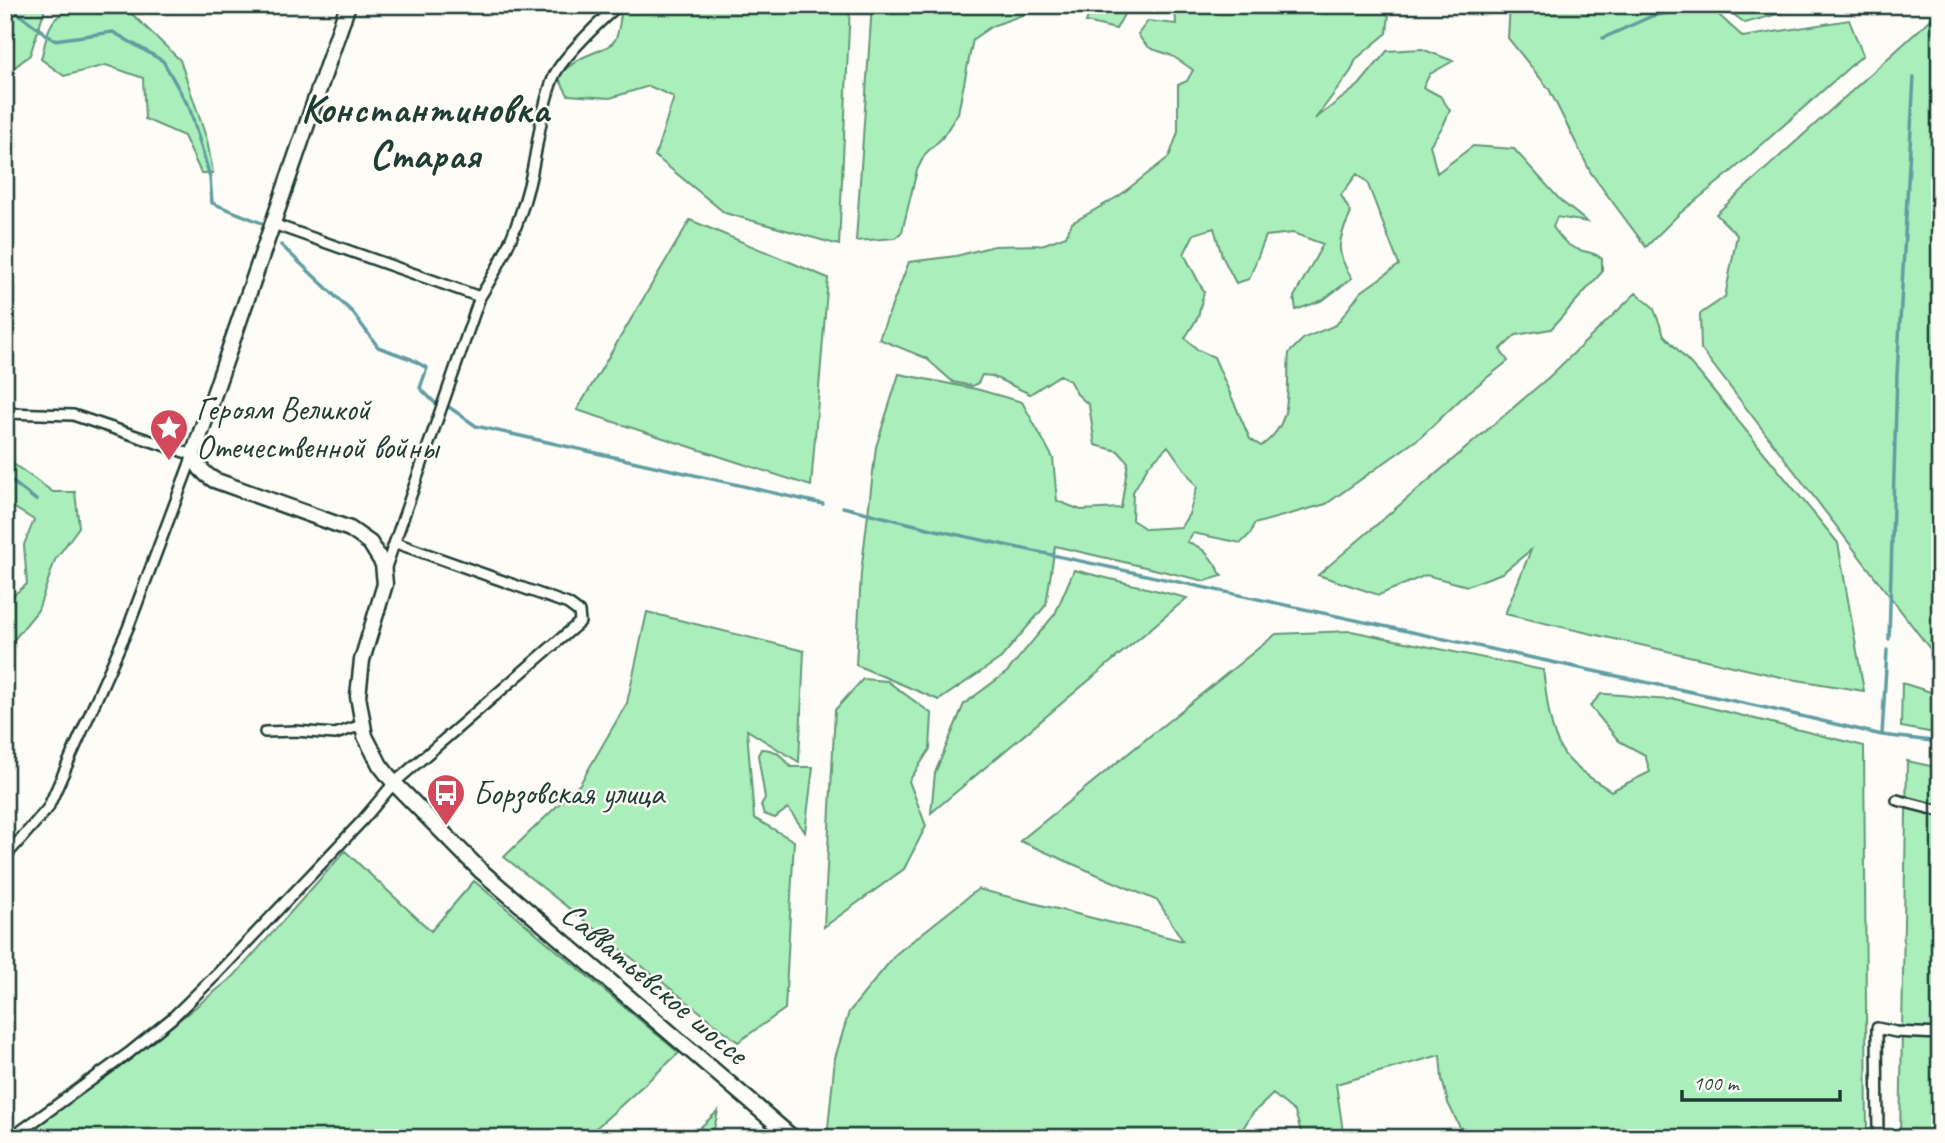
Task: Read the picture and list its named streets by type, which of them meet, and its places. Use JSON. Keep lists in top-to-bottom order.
{
  "streets": {
    "main road": ["Савватьевское шоссе"]
  },
  "districts": ["Константиновка Старая"],
  "places": {
    "place": ["Героям Великой Отечественной войны"],
    "bus stop": ["Борзовская улица"]
  },
  "scale_bar": "100 m"
}
